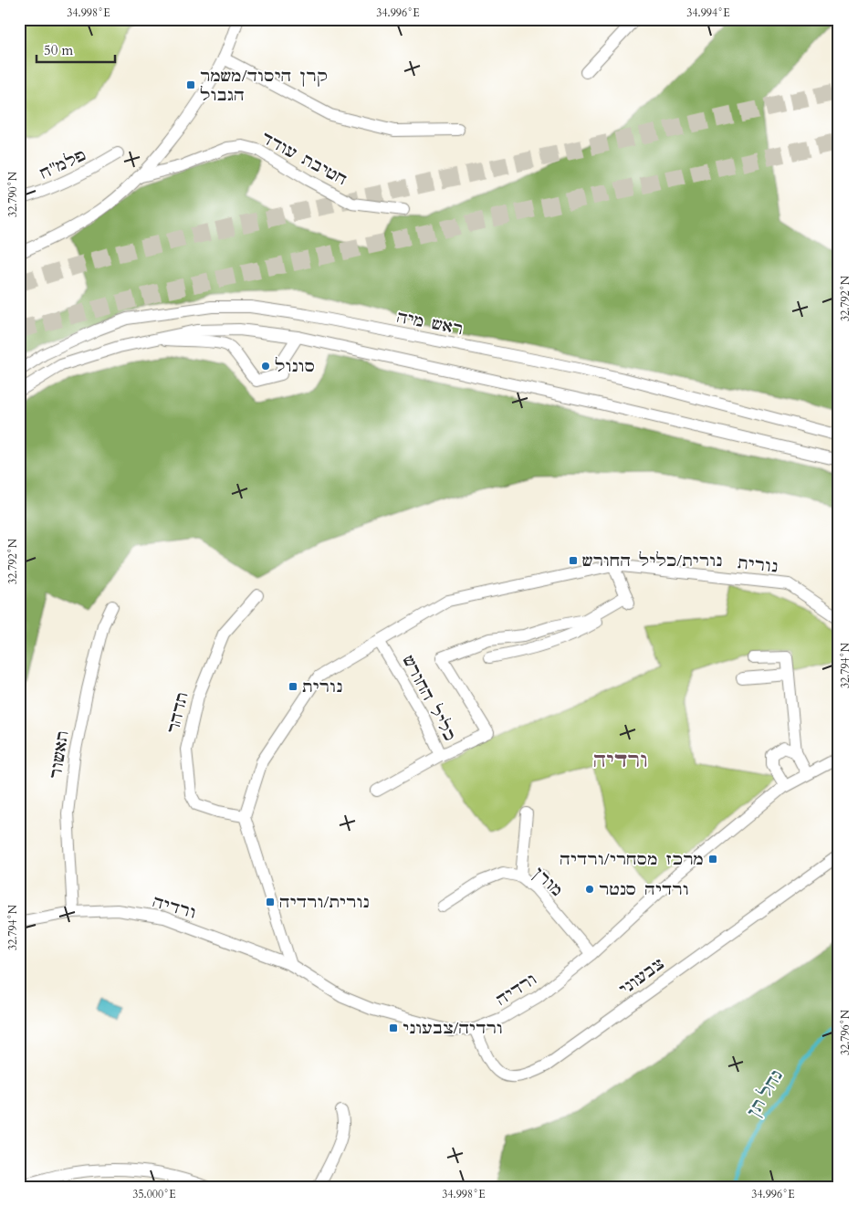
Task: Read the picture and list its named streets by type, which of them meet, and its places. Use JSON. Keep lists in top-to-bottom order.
{
  "streets": {
    "street": [
      "חטיבת עודד",
      "פלמ\"ח",
      "ראש מיה",
      "נורית",
      "כליל החורש",
      "תדהר",
      "תאשור",
      "מורן",
      "ורדיה",
      "צבעוני"
    ]
  },
  "crossings": [
    ["נורית", "כליל החורש"],
    ["נורית", "תדהר"],
    ["תאשור", "ורדיה"],
    ["מורן", "ורדיה"],
    ["ורדיה", "צבעוני"]
  ],
  "districts": ["ורדיה"],
  "water": ["נחל תן"],
  "places": {
    "transit": [
      "קרן היסוד/משמר הגבול",
      "נורית/כליל החורש",
      "נורית",
      "מרכז מסחרי/ורדיה",
      "נורית/ורדיה",
      "ורדיה/צבעוני"
    ],
    "other": ["סונול", "ורדיה סנטר"]
  },
  "scale_bar": "50 m",
  "coordinates": [
    "34.998°E",
    "34.996°E",
    "34.994°E",
    "32.790°N",
    "32.792°N",
    "32.794°N",
    "32.796°N",
    "35.000°E"
  ]
}
